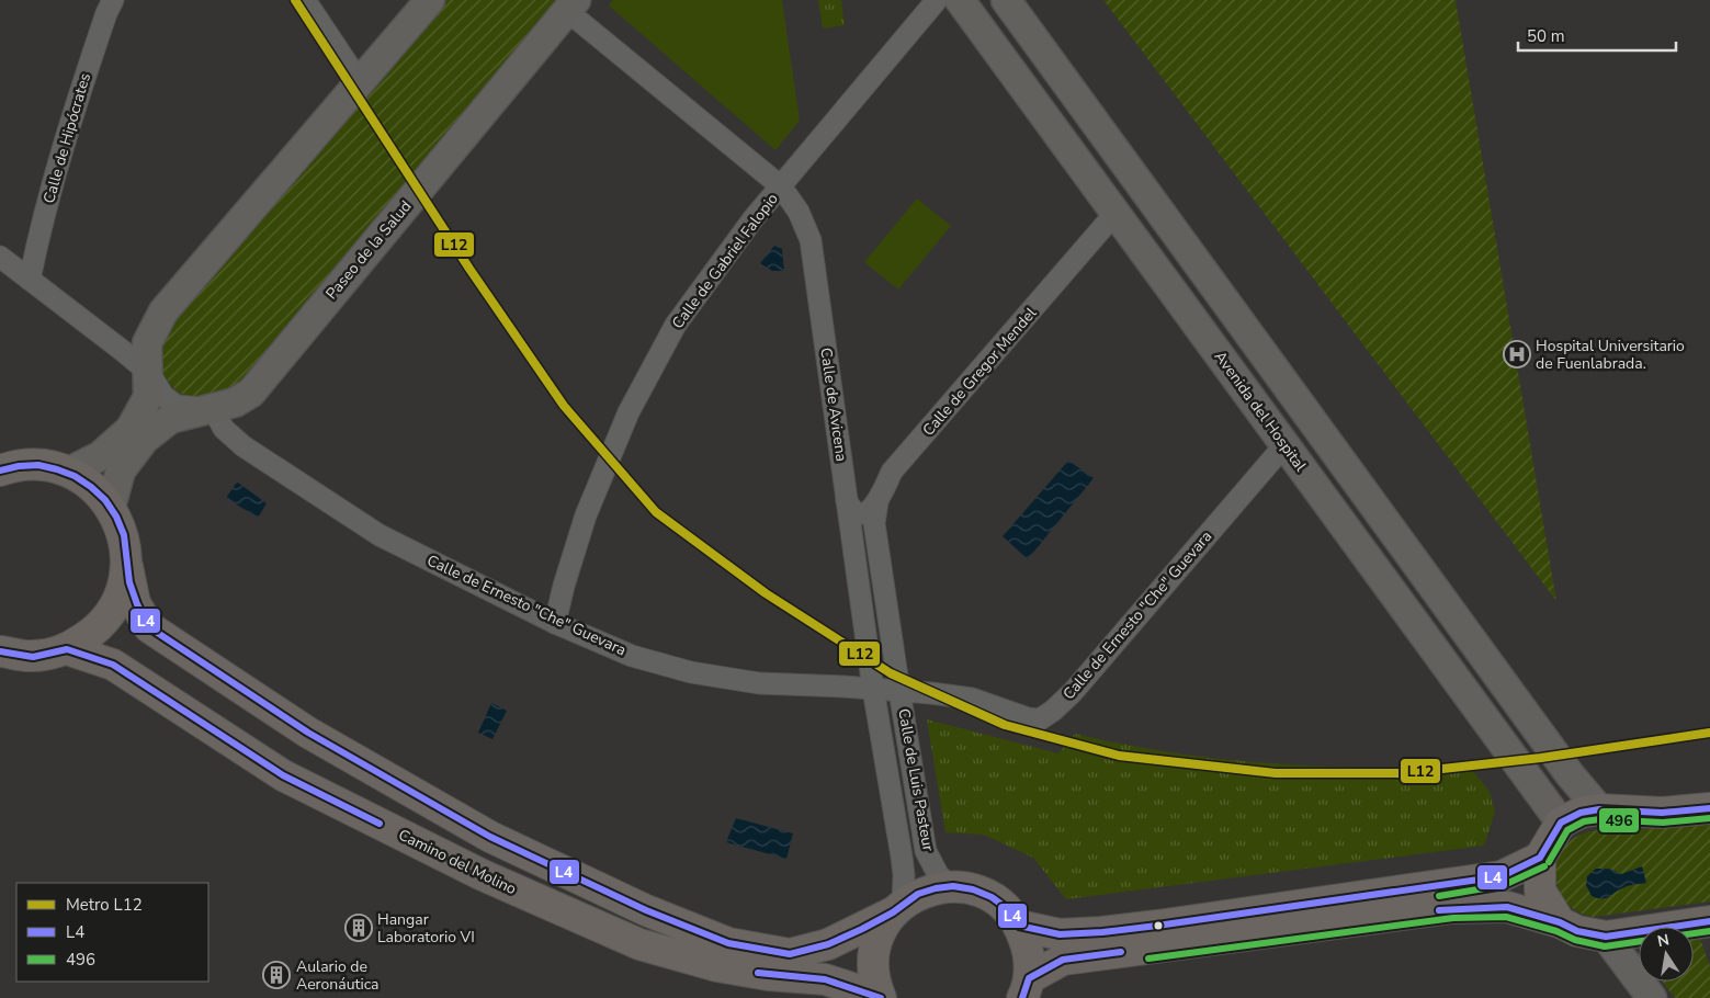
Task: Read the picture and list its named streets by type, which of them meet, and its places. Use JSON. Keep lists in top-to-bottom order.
{
  "streets": {
    "main road": ["Paseo de la Salud", "Avenida del Hospital", "Camino del Molino"],
    "street": [
      "Calle de Hipócrates",
      "Calle de Gabriel Falopio",
      "Calle de Gregor Mendel",
      "Calle de Avicena",
      "Calle de Ernesto \"Che\" Guevara",
      "Calle de Luis Pasteur"
    ]
  },
  "crossings": [
    ["Paseo de la Salud", "Calle de Avicena"],
    ["Paseo de la Salud", "Calle de Ernesto \"Che\" Guevara"],
    ["Calle de Gabriel Falopio", "Calle de Avicena"],
    ["Calle de Gabriel Falopio", "Calle de Ernesto \"Che\" Guevara"],
    ["Calle de Gregor Mendel", "Avenida del Hospital"],
    ["Calle de Gregor Mendel", "Calle de Luis Pasteur"],
    ["Calle de Avicena", "Calle de Ernesto \"Che\" Guevara"],
    ["Avenida del Hospital", "Calle de Ernesto \"Che\" Guevara"],
    ["Calle de Ernesto \"Che\" Guevara", "Calle de Luis Pasteur"]
  ],
  "places": {
    "hospital": ["Hospital Universitario de Fuenlabrada."],
    "building": ["Hangar Laboratorio VI", "Aulario de Aeronáutica"]
  },
  "lines": ["metro line L12", "transit line L4", "transit line 496"],
  "legend": ["Metro L12", "L4", "496"],
  "scale_bar": "50 m",
  "north": "top"
}
